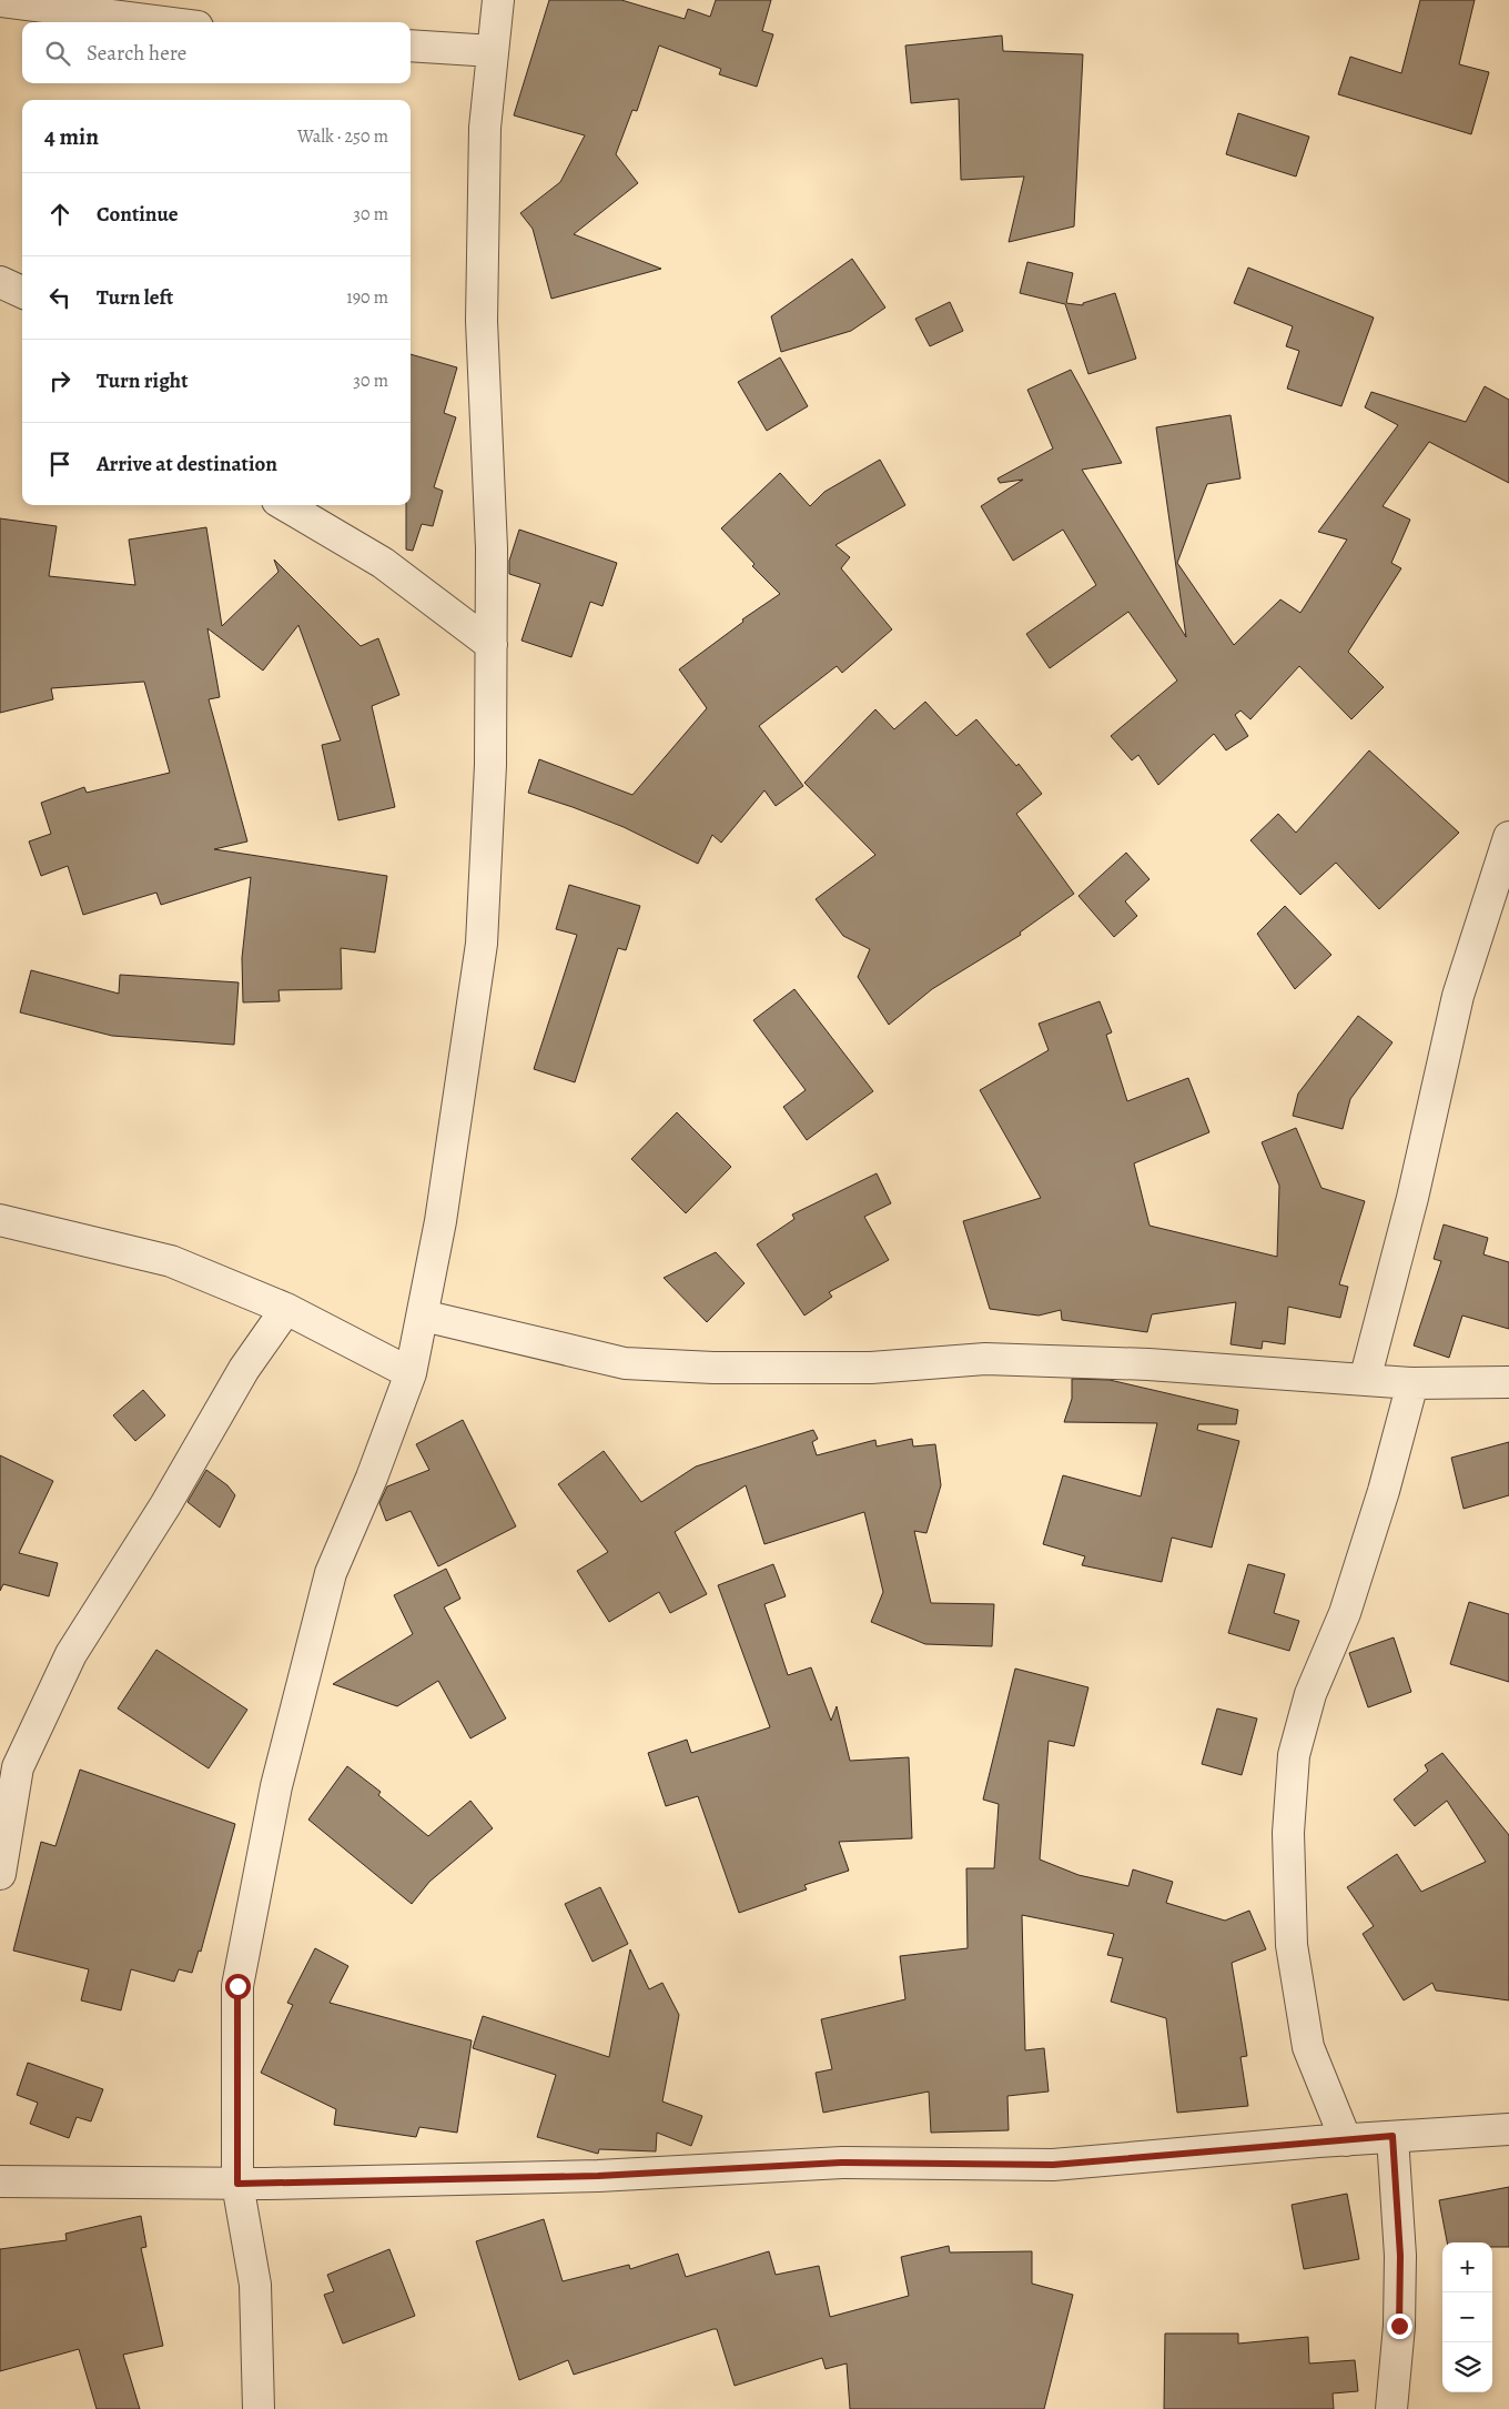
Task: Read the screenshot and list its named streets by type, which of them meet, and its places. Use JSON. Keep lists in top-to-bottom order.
{
  "page": {
    "search": "Search here",
    "heading": ["4 min", "Walk · 250 m"],
    "list": [
      ["Continue", "30 m"],
      ["Turn left", "190 m"],
      ["Turn right", "30 m"],
      "Arrive at destination"
    ],
    "map_buttons": ["+", "−"]
  }
}
